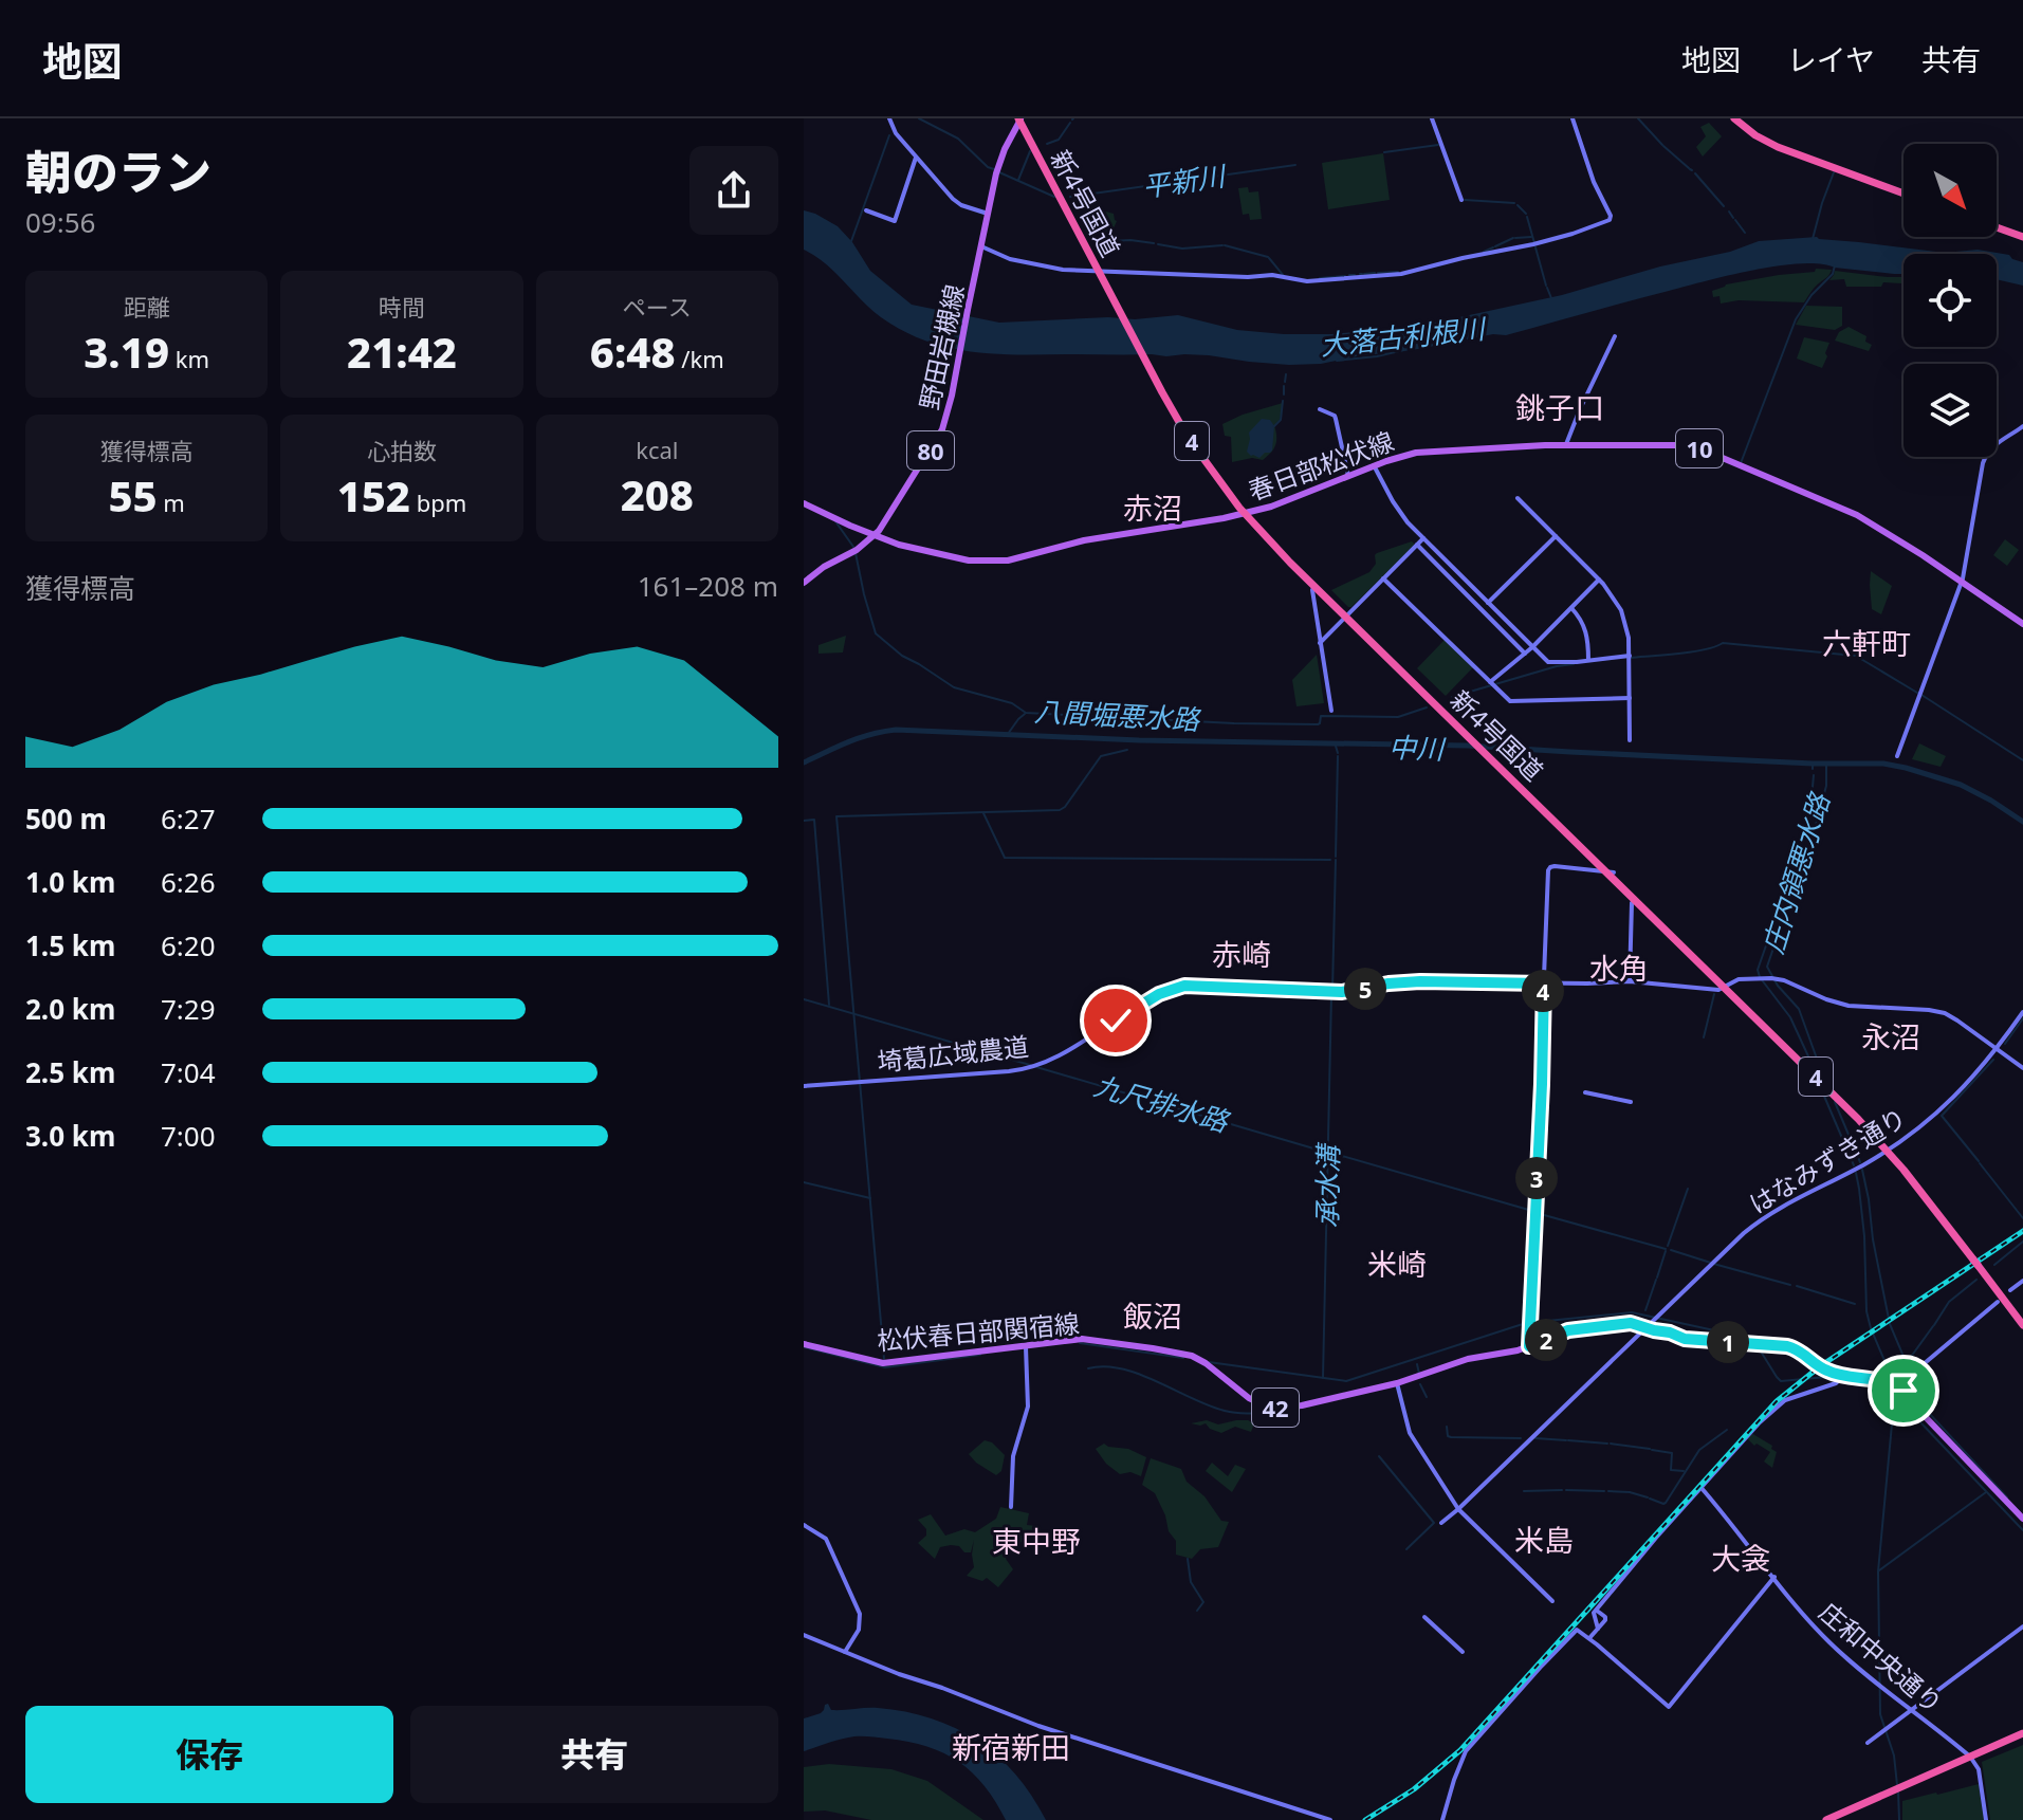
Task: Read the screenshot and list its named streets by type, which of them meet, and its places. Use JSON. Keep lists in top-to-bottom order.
{
  "streets": {
    "highway": ["新4号国道", "4"],
    "main road": [
      "野田岩槻線",
      "10",
      "80",
      "春日部松伏線",
      "松伏春日部関宿線",
      "42"
    ],
    "street": ["埼葛広域農道", "はなみずき通り", "庄和中央通り"]
  },
  "crossings": [
    ["新4号国道", "野田岩槻線"],
    ["新4号国道", "春日部松伏線"],
    ["新4号国道", "埼葛広域農道"],
    ["新4号国道", "はなみずき通り"],
    ["野田岩槻線", "春日部松伏線"],
    ["埼葛広域農道", "はなみずき通り"],
    ["はなみずき通り", "松伏春日部関宿線"]
  ],
  "districts": [
    "銚子口",
    "赤沼",
    "六軒町",
    "赤崎",
    "水角",
    "永沼",
    "米崎",
    "飯沼",
    "米島",
    "東中野",
    "大衾",
    "新宿新田"
  ],
  "water": [
    "平新川",
    "大落古利根川",
    "八間堀悪水路",
    "中川",
    "庄内領悪水路",
    "九尺排水路",
    "承水溝"
  ],
  "north": "bottom right",
  "page": {
    "header": "地図",
    "nav": ["地図", "レイヤ", "共有"],
    "heading": ["朝のラン", "09:56"],
    "stats": [
      ["距離", "3.19 km"],
      ["時間", "21:42"],
      ["ペース", "6:48 /km"],
      ["獲得標高", "55 m"],
      ["心拍数", "152 bpm"],
      ["kcal", "208"]
    ],
    "chart": ["獲得標高", "161–208 m"],
    "list": [
      {
        "name": "500 m",
        "note": "6:27"
      },
      {
        "name": "1.0 km",
        "note": "6:26"
      },
      {
        "name": "1.5 km",
        "note": "6:20"
      },
      {
        "name": "2.0 km",
        "note": "7:29"
      },
      {
        "name": "2.5 km",
        "note": "7:04"
      },
      {
        "name": "3.0 km",
        "note": "7:00"
      }
    ],
    "pins": [
      "5",
      "4",
      "3",
      "2",
      "1"
    ],
    "buttons": ["保存", "共有"]
  }
}
